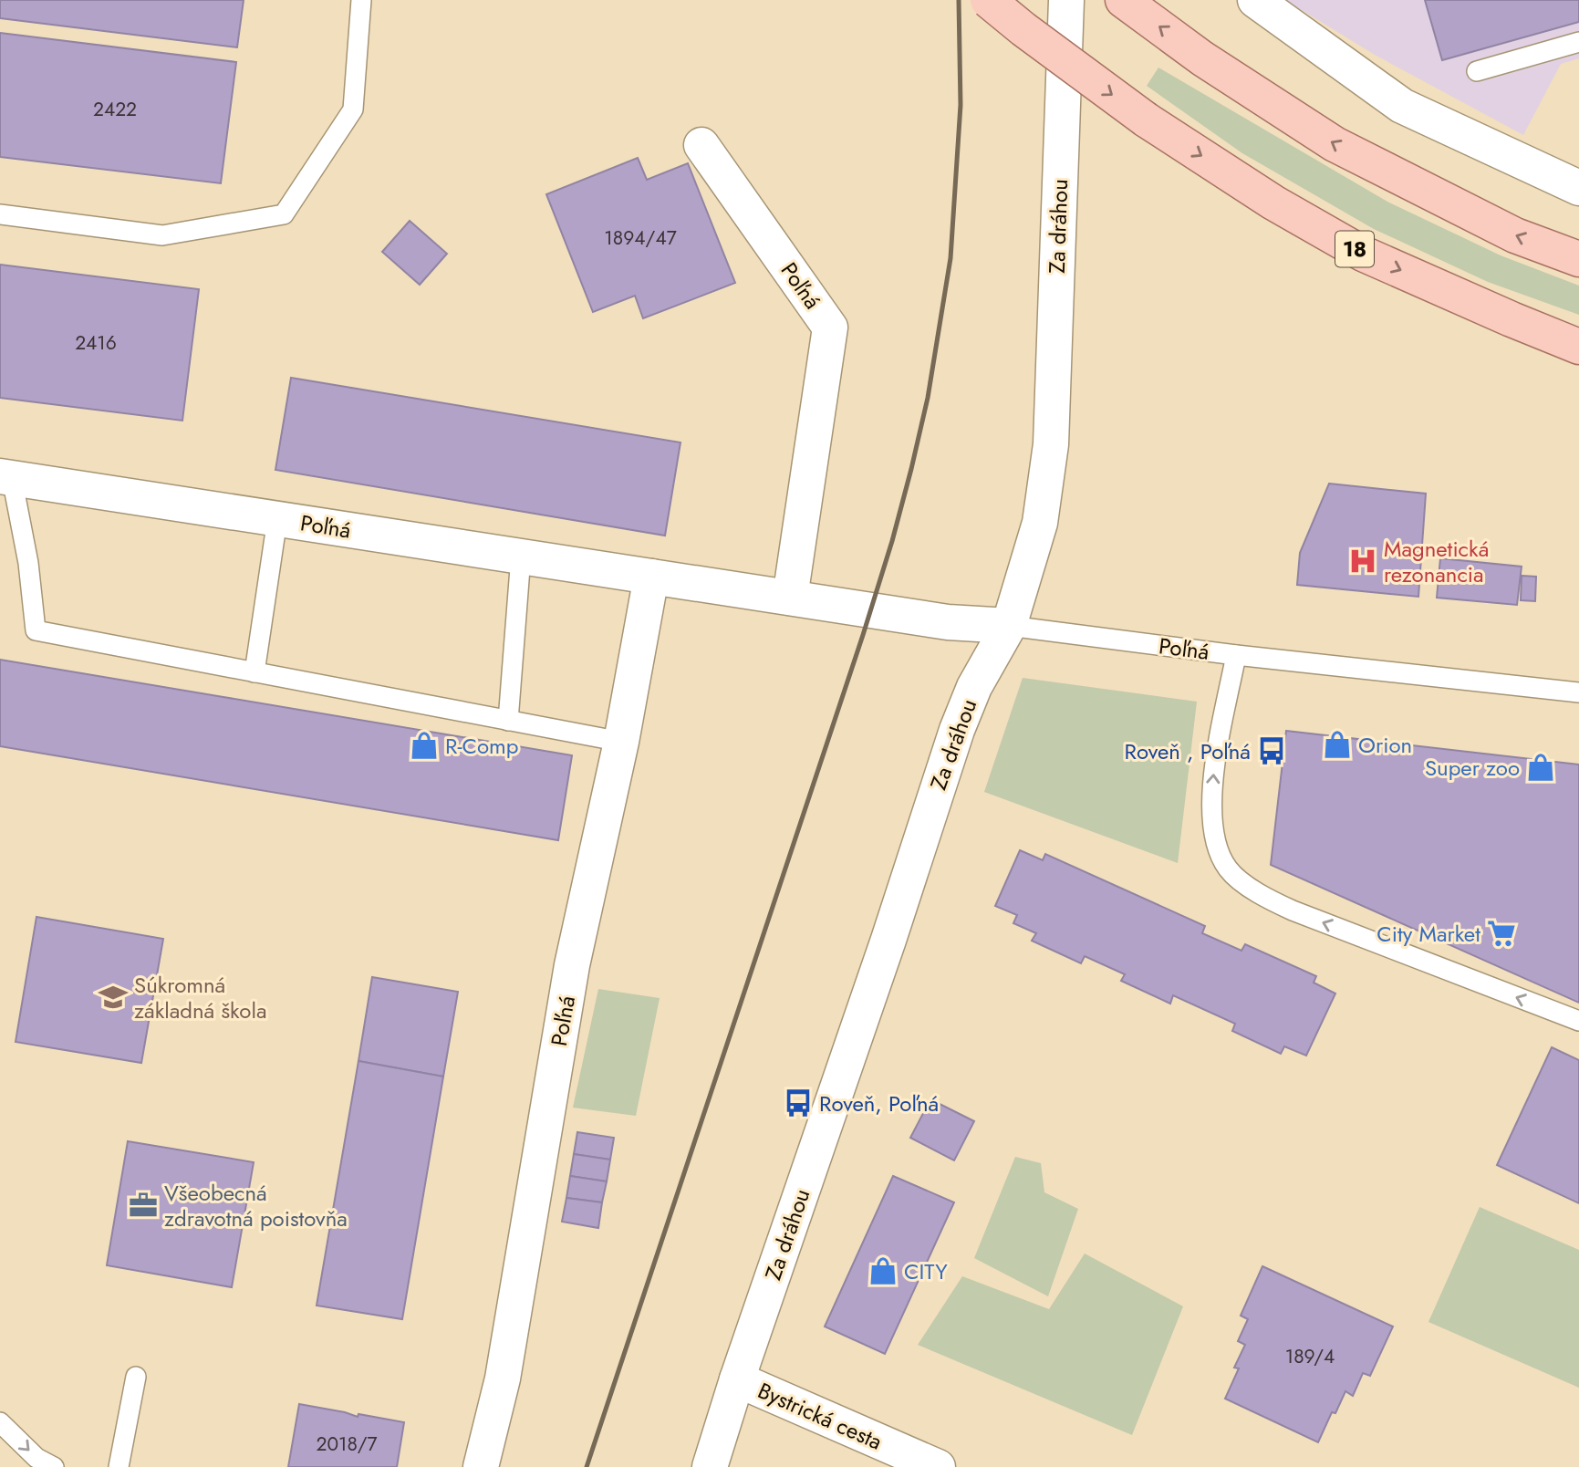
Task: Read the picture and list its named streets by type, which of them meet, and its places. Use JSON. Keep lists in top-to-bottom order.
{
  "streets": {
    "main road": ["18"],
    "street": ["Za dráhou", "Poľná", "Bystrická cesta"]
  },
  "crossings": [
    ["Za dráhou", "Poľná"],
    ["Za dráhou", "Bystrická cesta"]
  ],
  "places": {
    "hospital": ["Magnetická rezonancia"],
    "shop": [
      "Orion",
      "R-Comp",
      "Super zoo",
      "CITY"
    ],
    "bus stop": ["Roveň , Poľná", "Roveň, Poľná"],
    "supermarket": ["City Market"],
    "school or university": ["Súkromná základná škola"],
    "office": ["Všeobecná zdravotná poistovňa"]
  },
  "house_numbers": [
    "2422",
    "1894/47",
    "2416",
    "189/4",
    "2018/7"
  ]
}
